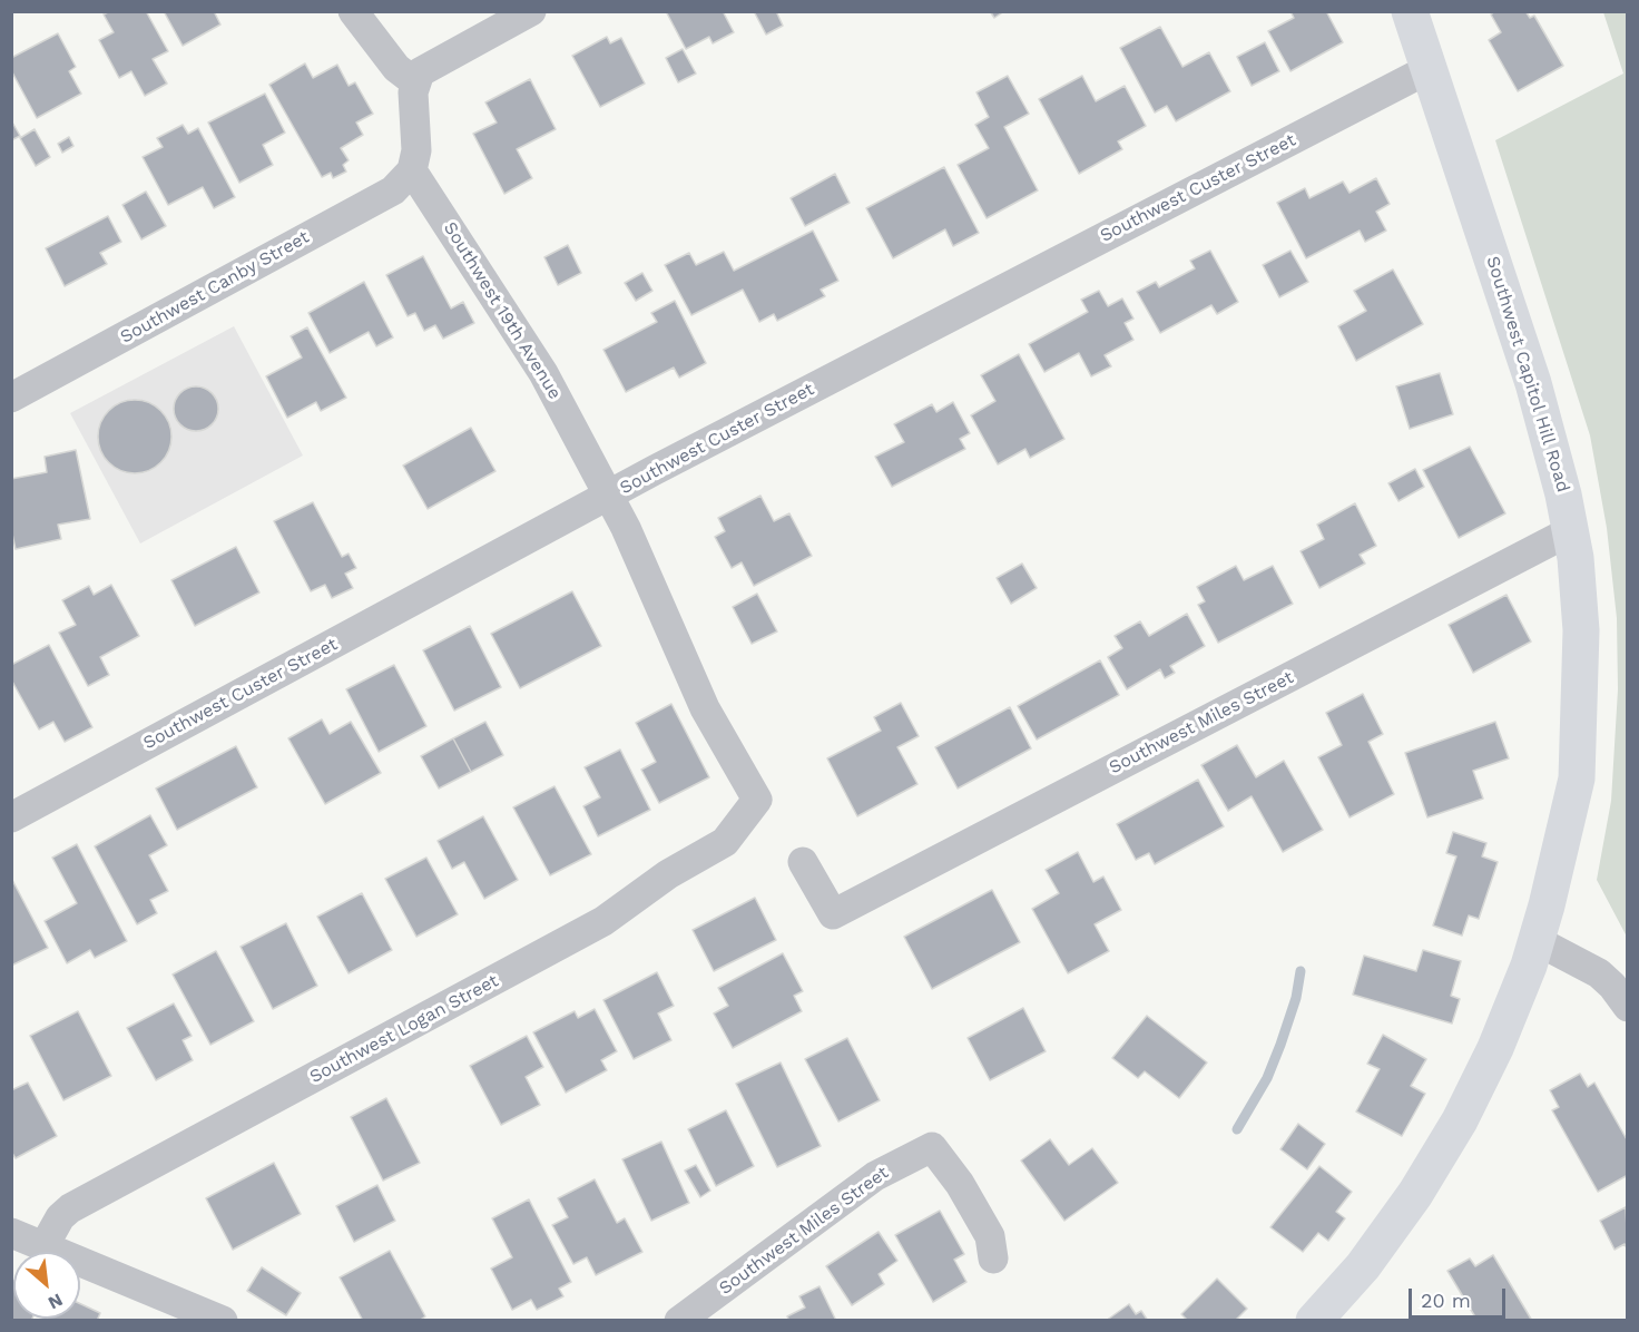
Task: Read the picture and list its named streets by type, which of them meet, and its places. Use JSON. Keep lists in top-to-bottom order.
{
  "streets": {
    "street": [
      "Southwest Custer Street",
      "Southwest Canby Street",
      "Southwest 19th Avenue",
      "Southwest Capitol Hill Road",
      "Southwest Miles Street",
      "Southwest Logan Street"
    ]
  },
  "crossings": [
    ["Southwest Custer Street", "Southwest 19th Avenue"],
    ["Southwest Custer Street", "Southwest Capitol Hill Road"],
    ["Southwest Canby Street", "Southwest 19th Avenue"],
    ["Southwest 19th Avenue", "Southwest Logan Street"],
    ["Southwest Capitol Hill Road", "Southwest Miles Street"]
  ],
  "scale_bar": "20 m",
  "north": "bottom right"
}
